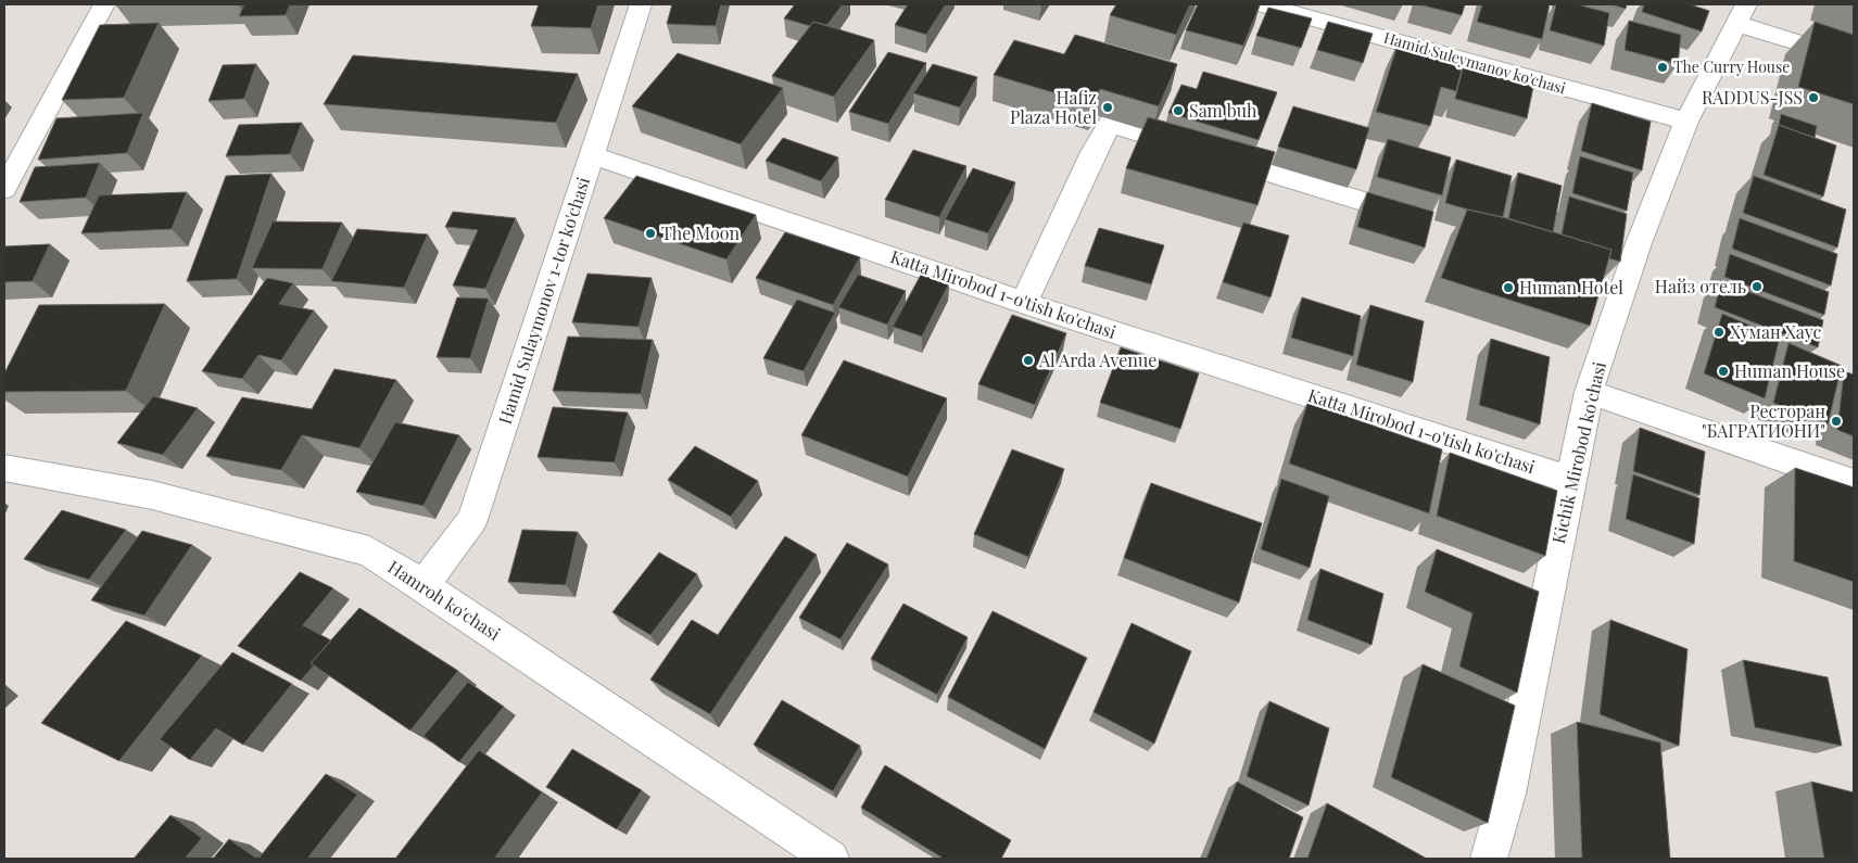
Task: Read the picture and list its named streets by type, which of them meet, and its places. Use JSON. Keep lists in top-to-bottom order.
{
  "streets": {
    "street": [
      "Hamid Suleymanov ko'chasi",
      "Katta Mirobod 1-o'tish ko'chasi",
      "Hamid Sulaymonov 1-tor ko'chasi",
      "Kichik Mirobod ko'chasi",
      "Hamroh ko'chasi"
    ]
  },
  "crossings": [
    ["Hamid Suleymanov ko'chasi", "Kichik Mirobod ko'chasi"],
    ["Katta Mirobod 1-o'tish ko'chasi", "Hamid Sulaymonov 1-tor ko'chasi"],
    ["Katta Mirobod 1-o'tish ko'chasi", "Kichik Mirobod ko'chasi"],
    ["Hamid Sulaymonov 1-tor ko'chasi", "Hamroh ko'chasi"]
  ],
  "places": [
    "The Curry House",
    "RADDUS-JSS",
    "Hafiz Plaza Hotel",
    "Sam buh",
    "The Moon",
    "Найз отель",
    "Human Hotel",
    "Хуман Хаус",
    "Al Arda Avenue",
    "Human House",
    "Ресторан \"БАГРАТИОНИ\""
  ]
}
